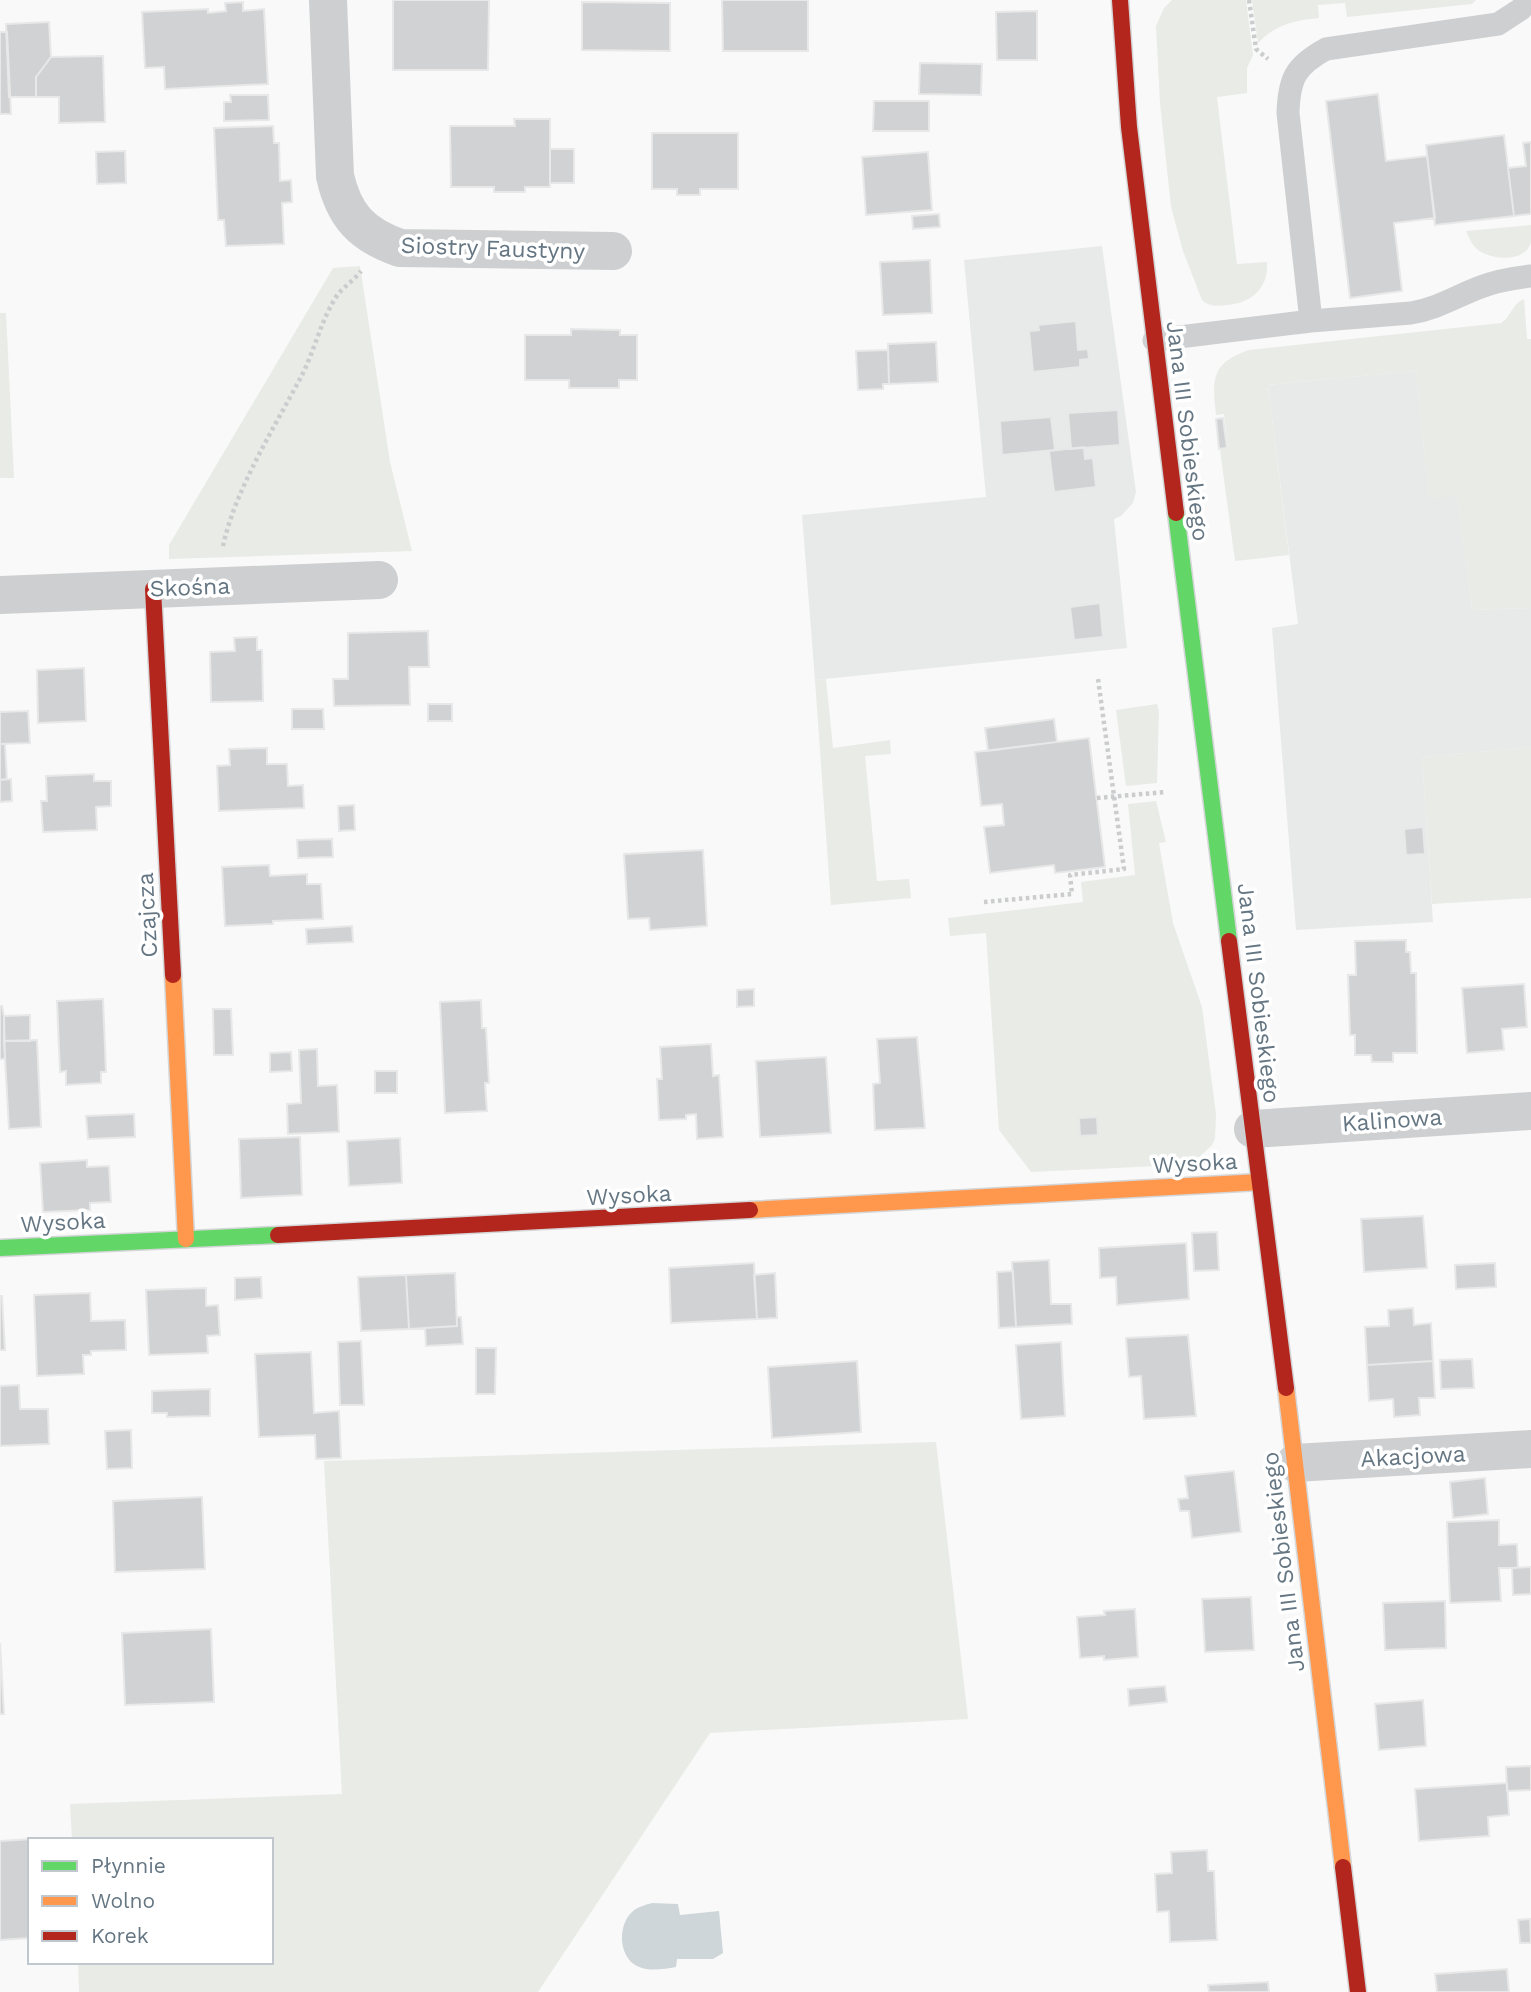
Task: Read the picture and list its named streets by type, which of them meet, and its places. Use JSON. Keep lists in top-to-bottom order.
{
  "streets": {
    "street": [
      "Siostry Faustyny",
      "Jana III Sobieskiego",
      "Skośna",
      "Czajcza",
      "Kalinowa",
      "Wysoka",
      "Akacjowa"
    ]
  },
  "crossings": [
    ["Jana III Sobieskiego", "Kalinowa"],
    ["Jana III Sobieskiego", "Wysoka"],
    ["Jana III Sobieskiego", "Akacjowa"],
    ["Skośna", "Czajcza"],
    ["Czajcza", "Wysoka"]
  ],
  "legend": ["Płynnie", "Wolno", "Korek"]
}
